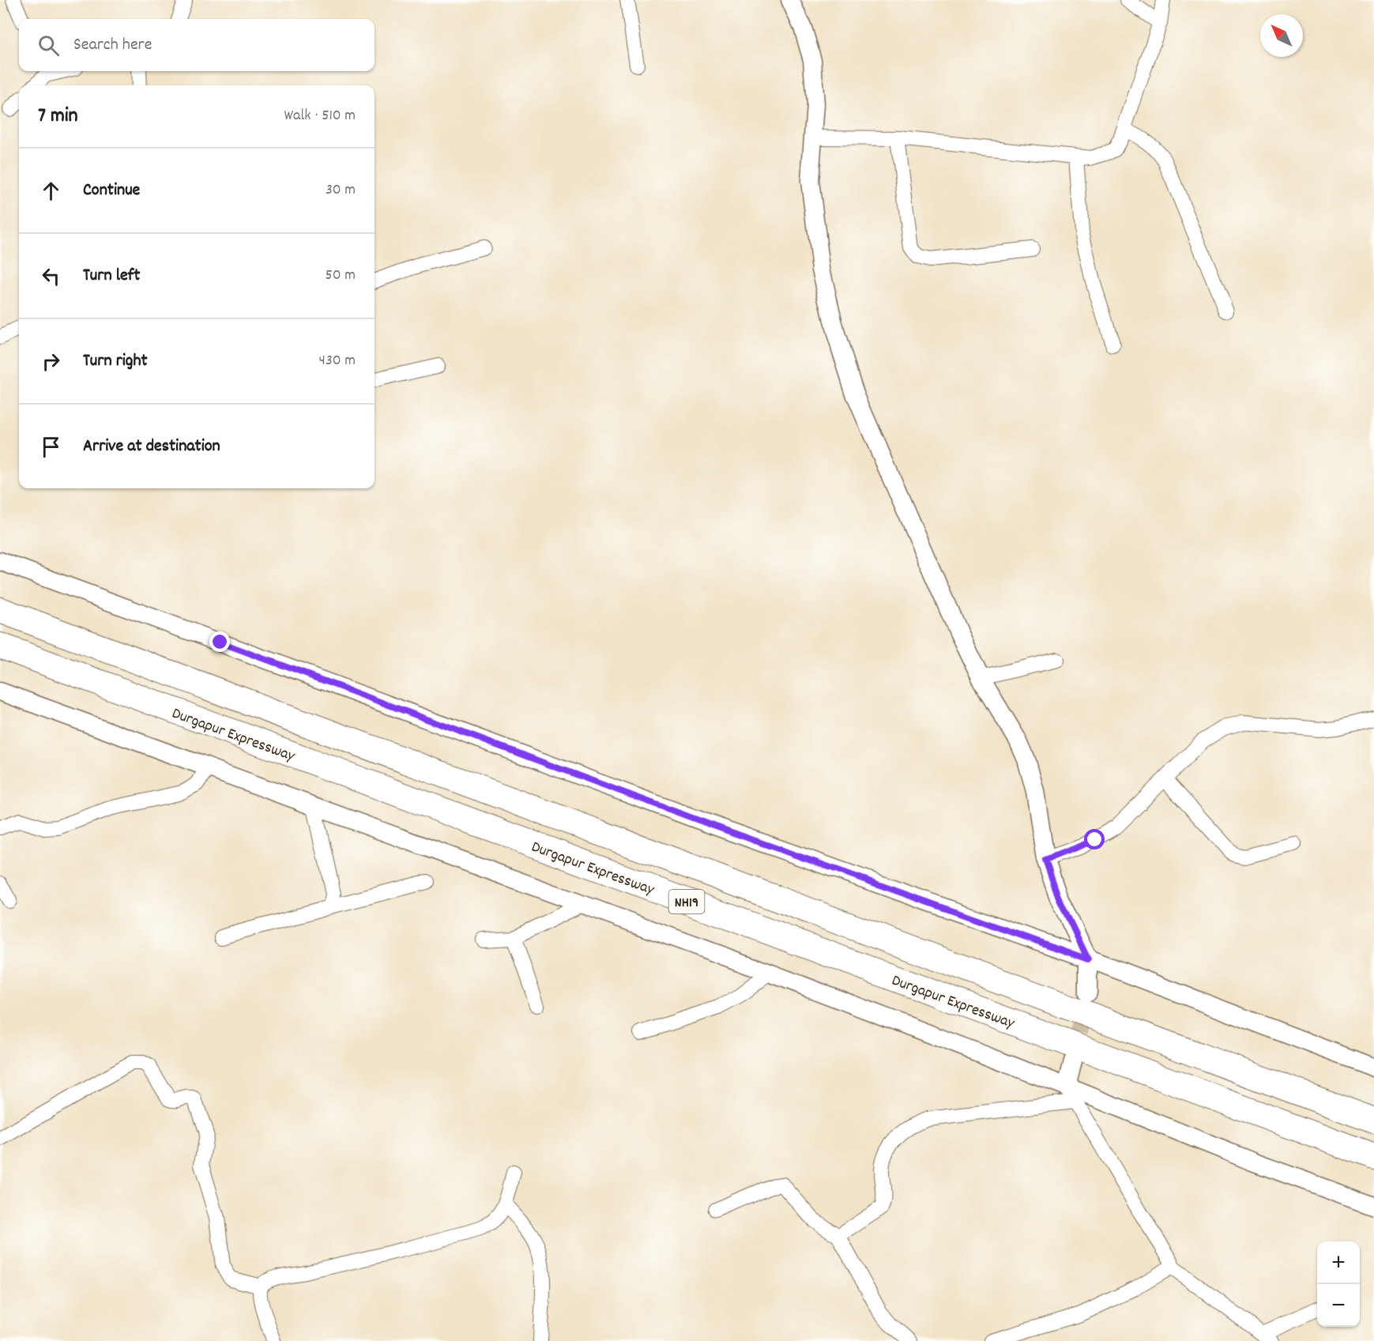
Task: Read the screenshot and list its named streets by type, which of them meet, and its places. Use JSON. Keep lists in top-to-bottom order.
{
  "streets": {
    "highway": ["Durgapur Expressway", "NH19"]
  },
  "north": "top left",
  "page": {
    "search": "Search here",
    "heading": ["7 min", "Walk · 510 m"],
    "list": [
      ["Continue", "30 m"],
      ["Turn left", "50 m"],
      ["Turn right", "430 m"],
      "Arrive at destination"
    ],
    "map_buttons": ["+", "−"]
  }
}
